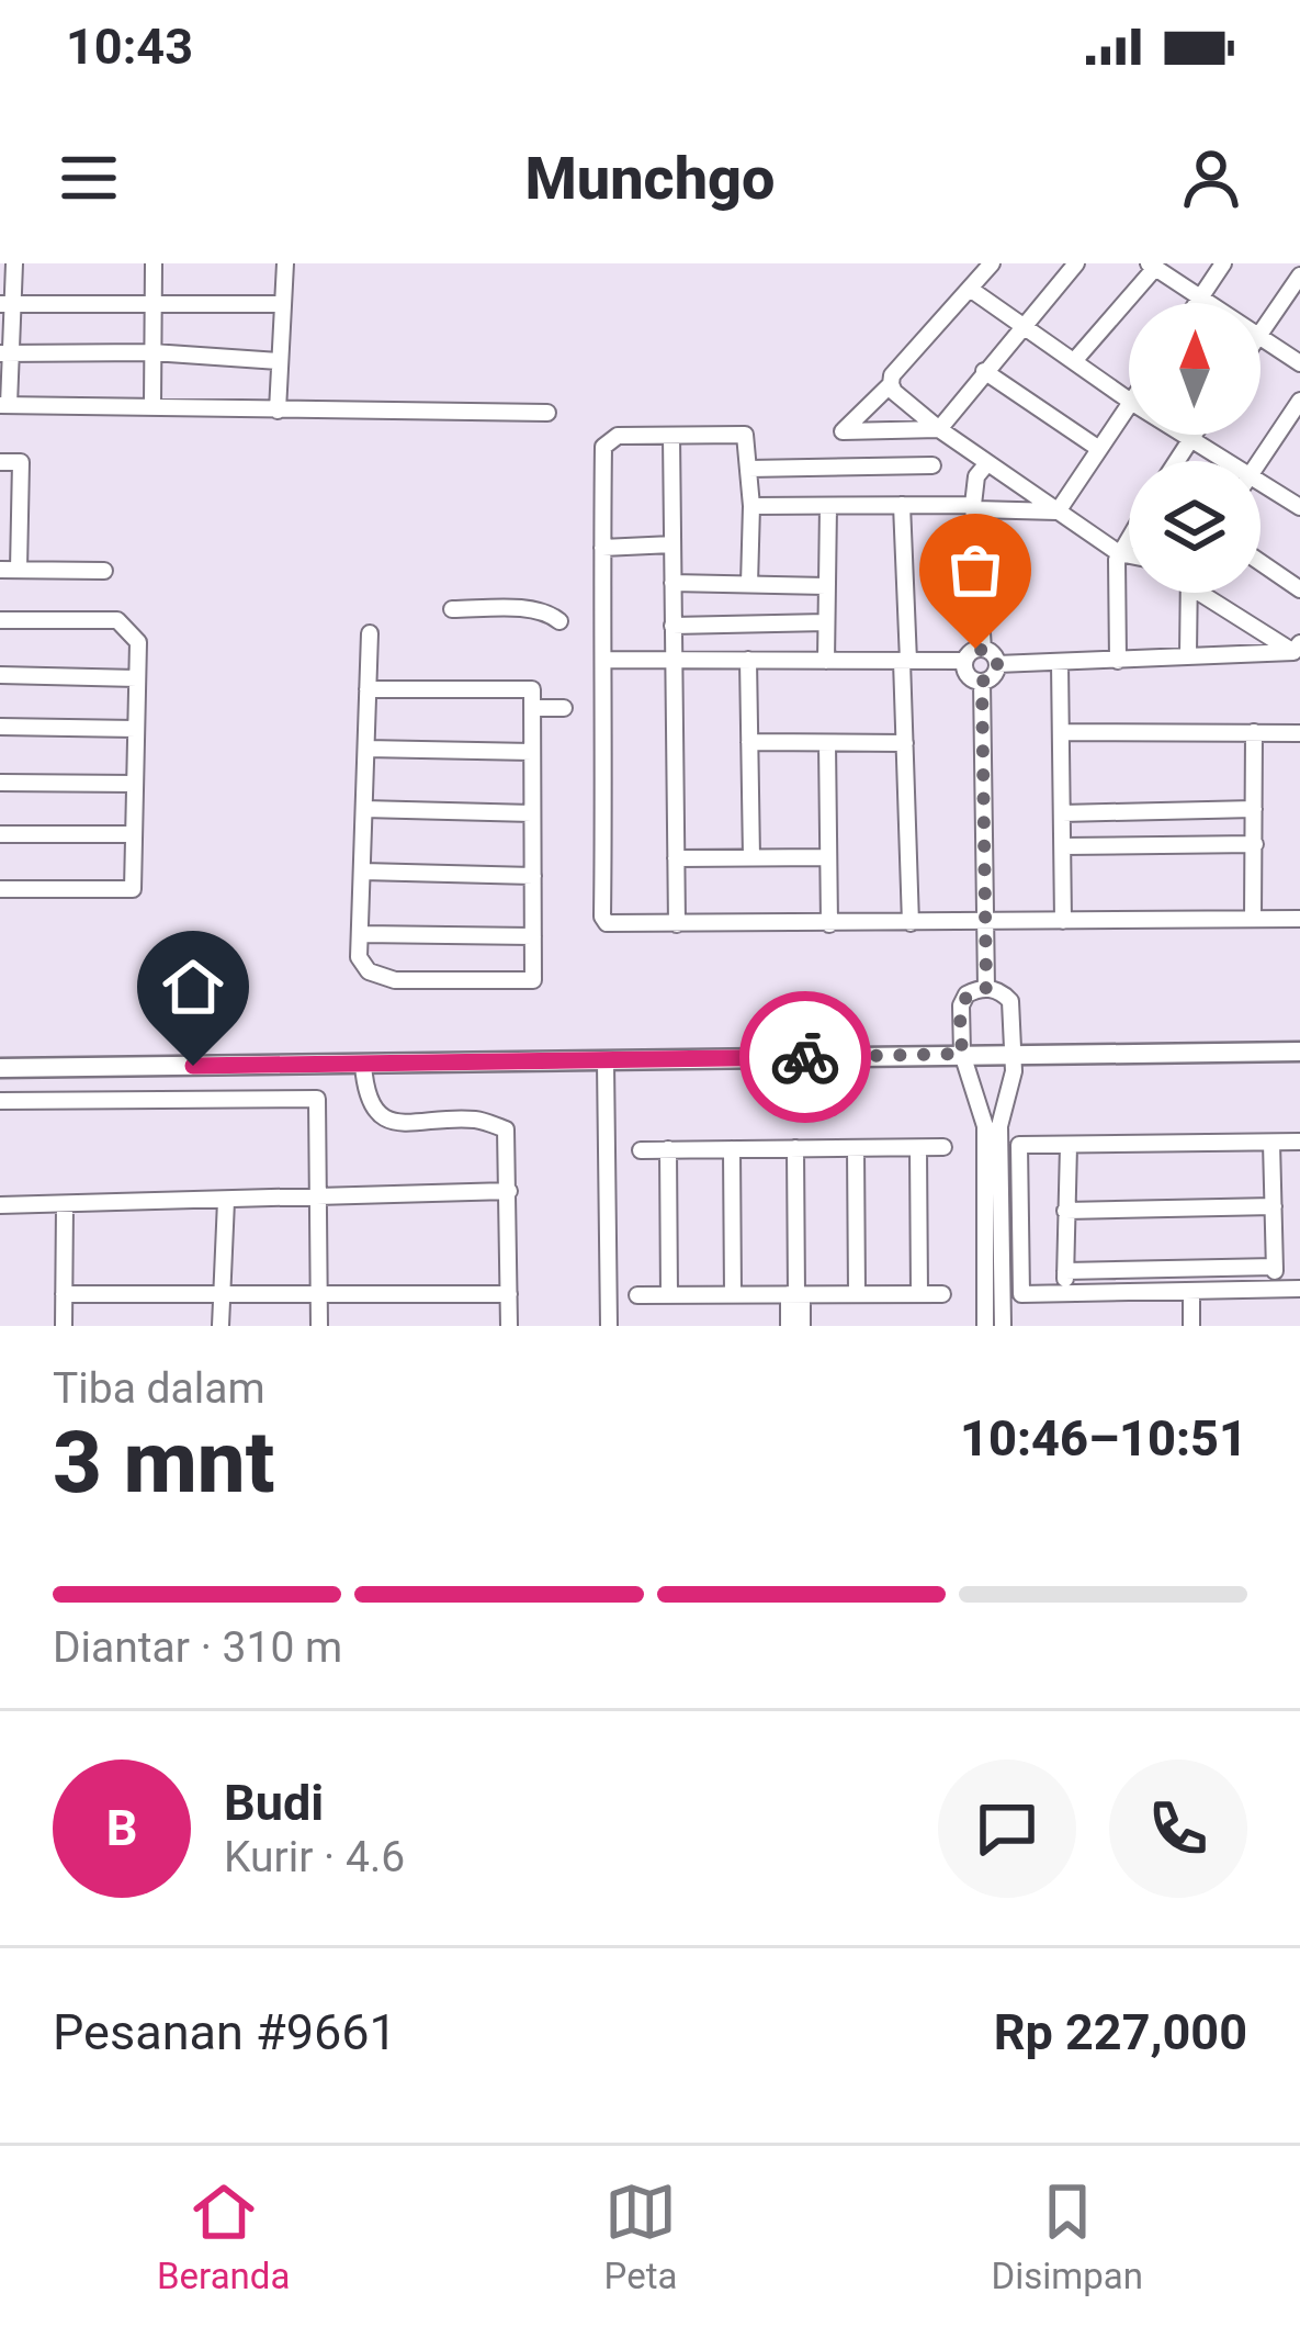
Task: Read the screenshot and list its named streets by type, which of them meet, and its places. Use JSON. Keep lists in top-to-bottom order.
{
  "north": "top",
  "page": {
    "status": "10:43",
    "header": "Munchgo",
    "heading": ["3 mnt", "Tiba dalam", "10:46–10:51"],
    "panel": [
      "Budi",
      "Kurir · 4.6",
      "Pesanan #9661",
      "Rp 227,000"
    ],
    "bar": "Diantar · 310 m",
    "round": "B",
    "tabs": ["Beranda", "Peta", "Disimpan"]
  }
}
